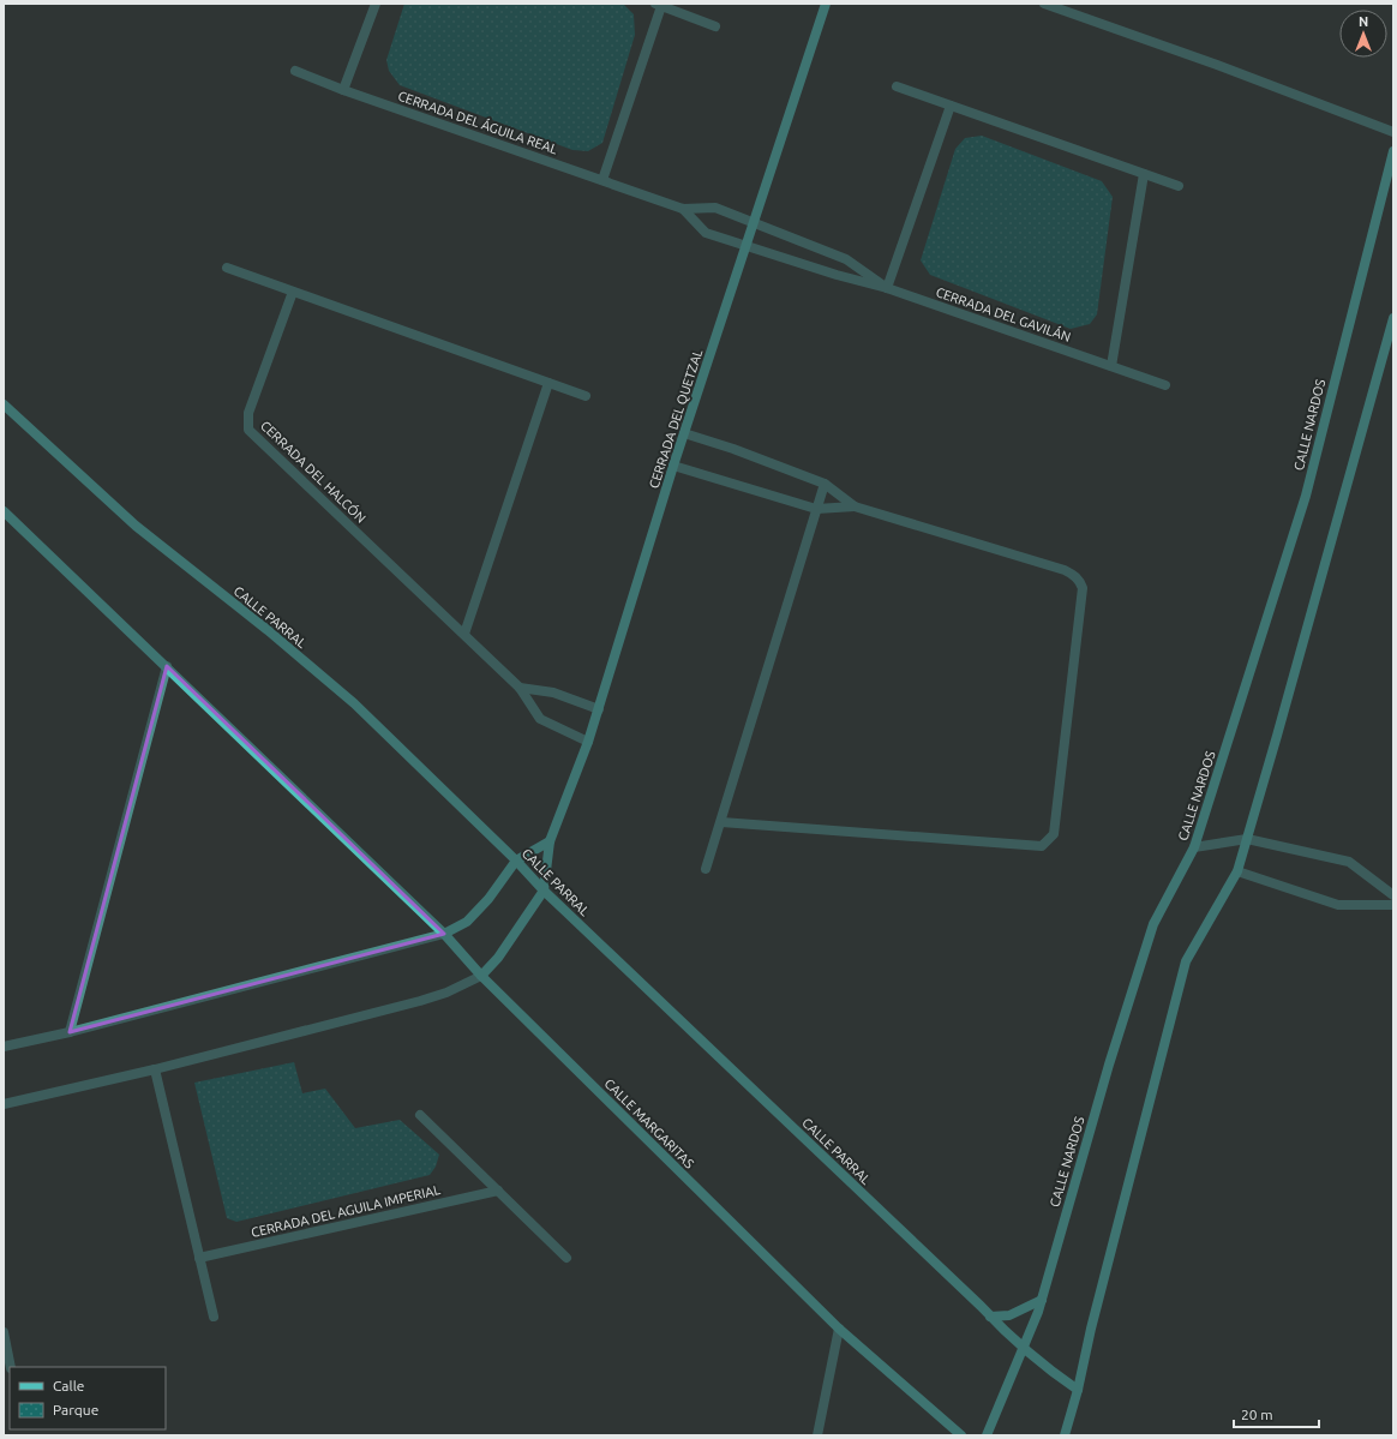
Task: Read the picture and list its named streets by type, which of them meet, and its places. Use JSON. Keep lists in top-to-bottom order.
{
  "streets": {
    "street": [
      "CERRADA DEL ÁGUILA REAL",
      "CERRADA DEL GAVILÁN",
      "CERRADA DEL QUETZAL",
      "CALLE NARDOS",
      "CERRADA DEL HALCÓN",
      "CALLE PARRAL",
      "CALLE MARGARITAS",
      "CERRADA DEL AGUILA IMPERIAL"
    ]
  },
  "crossings": [
    ["CERRADA DEL ÁGUILA REAL", "CERRADA DEL GAVILÁN"],
    ["CERRADA DEL ÁGUILA REAL", "CERRADA DEL QUETZAL"],
    ["CERRADA DEL GAVILÁN", "CERRADA DEL QUETZAL"],
    ["CERRADA DEL QUETZAL", "CERRADA DEL HALCÓN"],
    ["CERRADA DEL QUETZAL", "CALLE PARRAL"],
    ["CALLE NARDOS", "CALLE PARRAL"]
  ],
  "legend": ["Calle", "Parque"],
  "scale_bar": "20 m",
  "north": "top"
}
